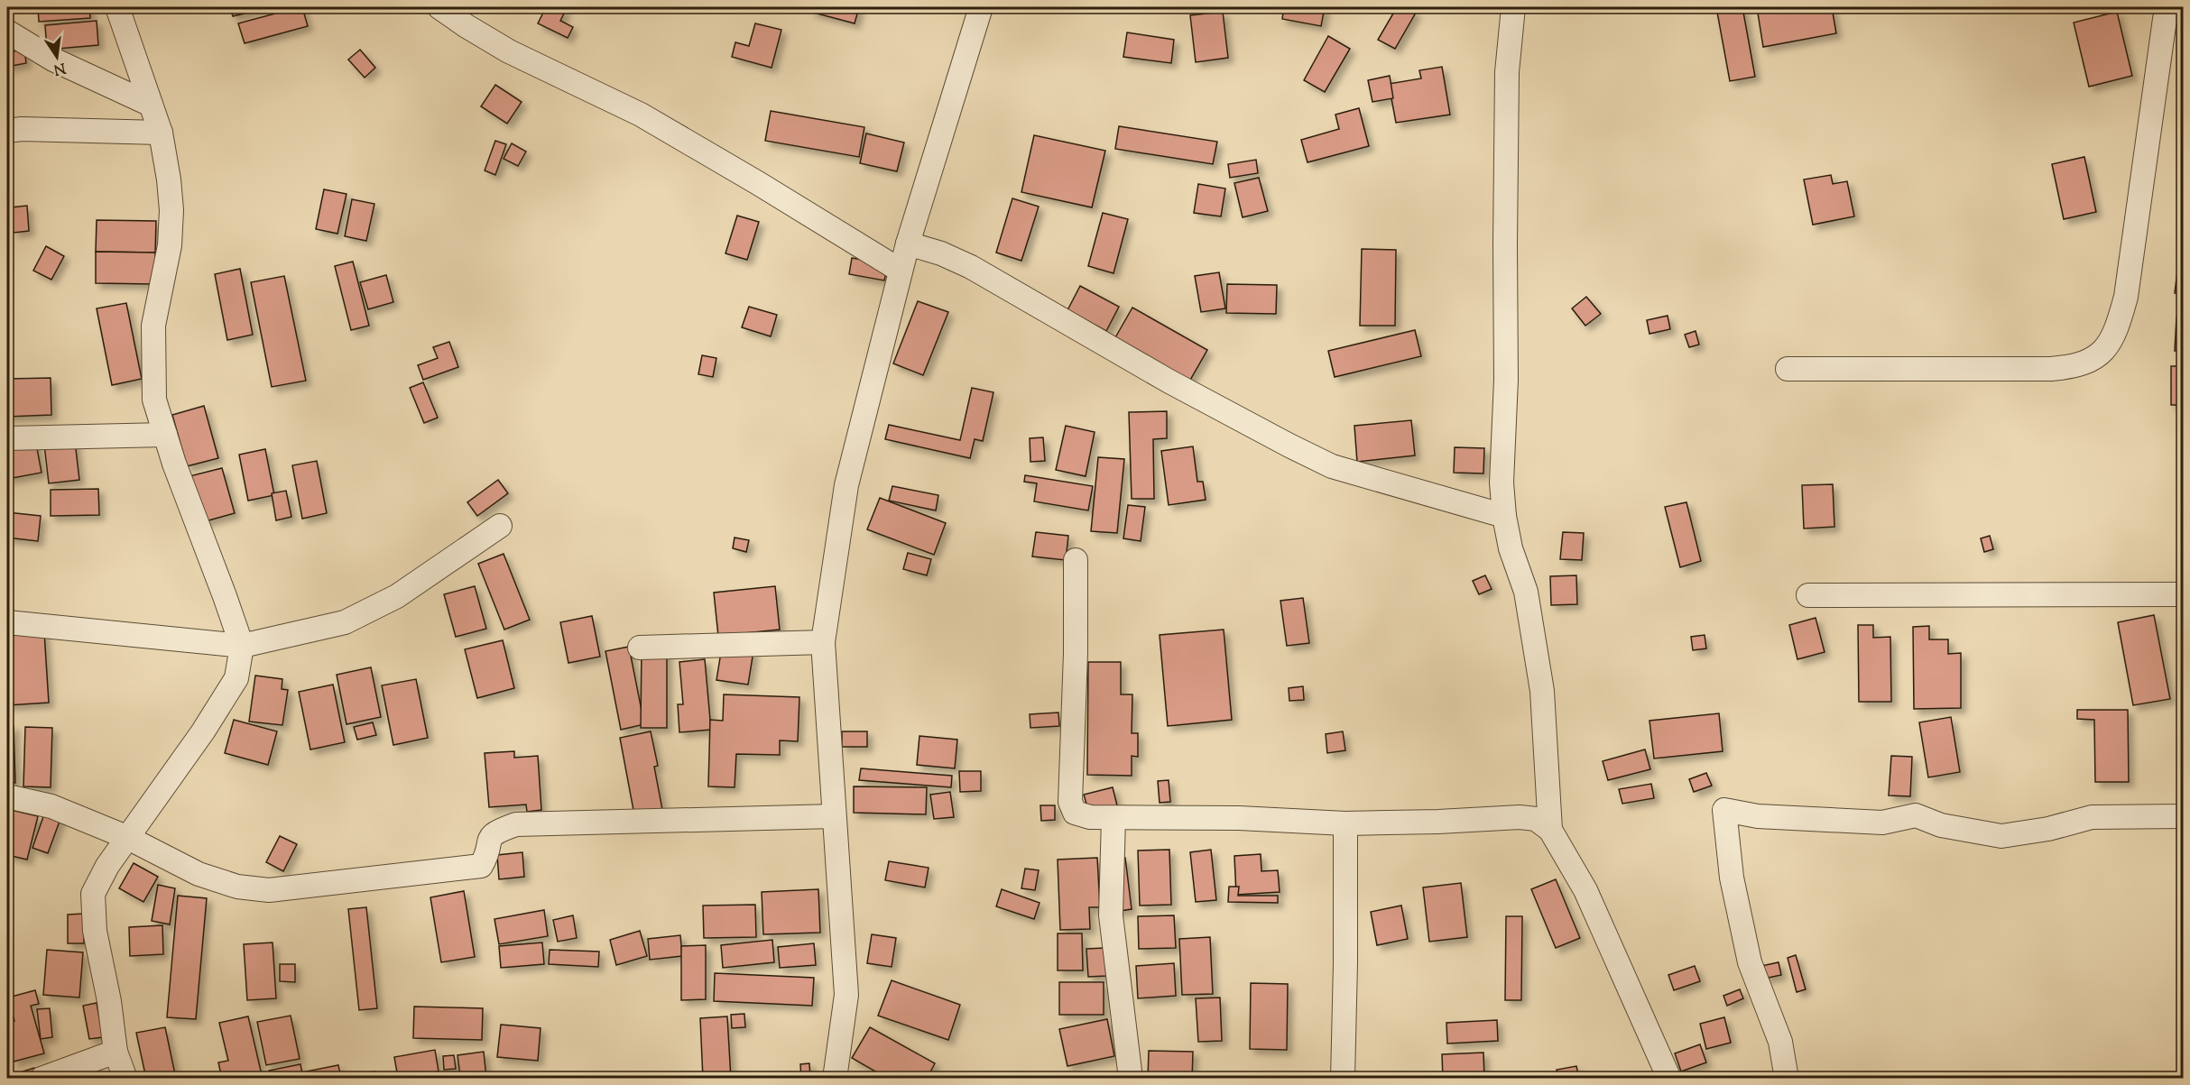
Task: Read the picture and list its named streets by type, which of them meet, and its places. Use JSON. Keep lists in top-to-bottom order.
{
  "north": "bottom"
}
